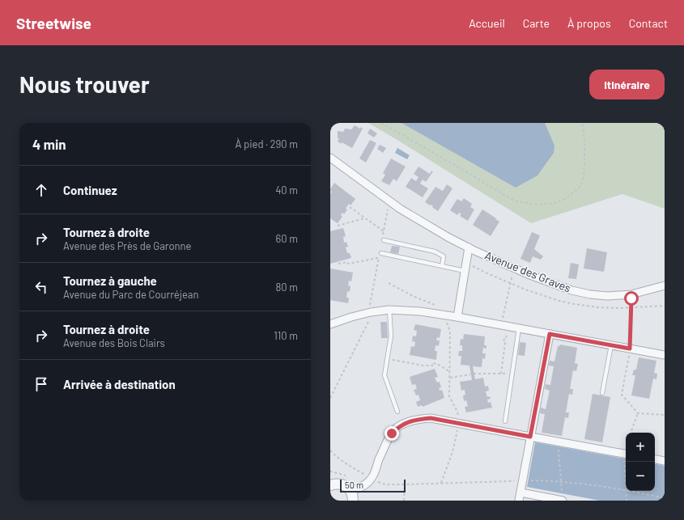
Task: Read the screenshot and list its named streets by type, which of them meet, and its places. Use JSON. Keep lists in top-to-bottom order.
{
  "streets": {
    "street": ["Avenue des Graves"]
  },
  "scale_bar": "50 m",
  "page": {
    "header": "Streetwise",
    "nav": [
      "Accueil",
      "Carte",
      "À propos",
      "Contact"
    ],
    "buttons": "Itinéraire",
    "title": "Nous trouver",
    "heading": ["4 min", "À pied · 290 m"],
    "list": [
      ["Continuez", "40 m"],
      ["Tournez à droite", "Avenue des Près de Garonne", "60 m"],
      ["Tournez à gauche", "Avenue du Parc de Courréjean", "80 m"],
      ["Tournez à droite", "Avenue des Bois Clairs", "110 m"],
      "Arrivée à destination"
    ],
    "map_buttons": ["+", "−"],
    "scale": "50 m"
  }
}
